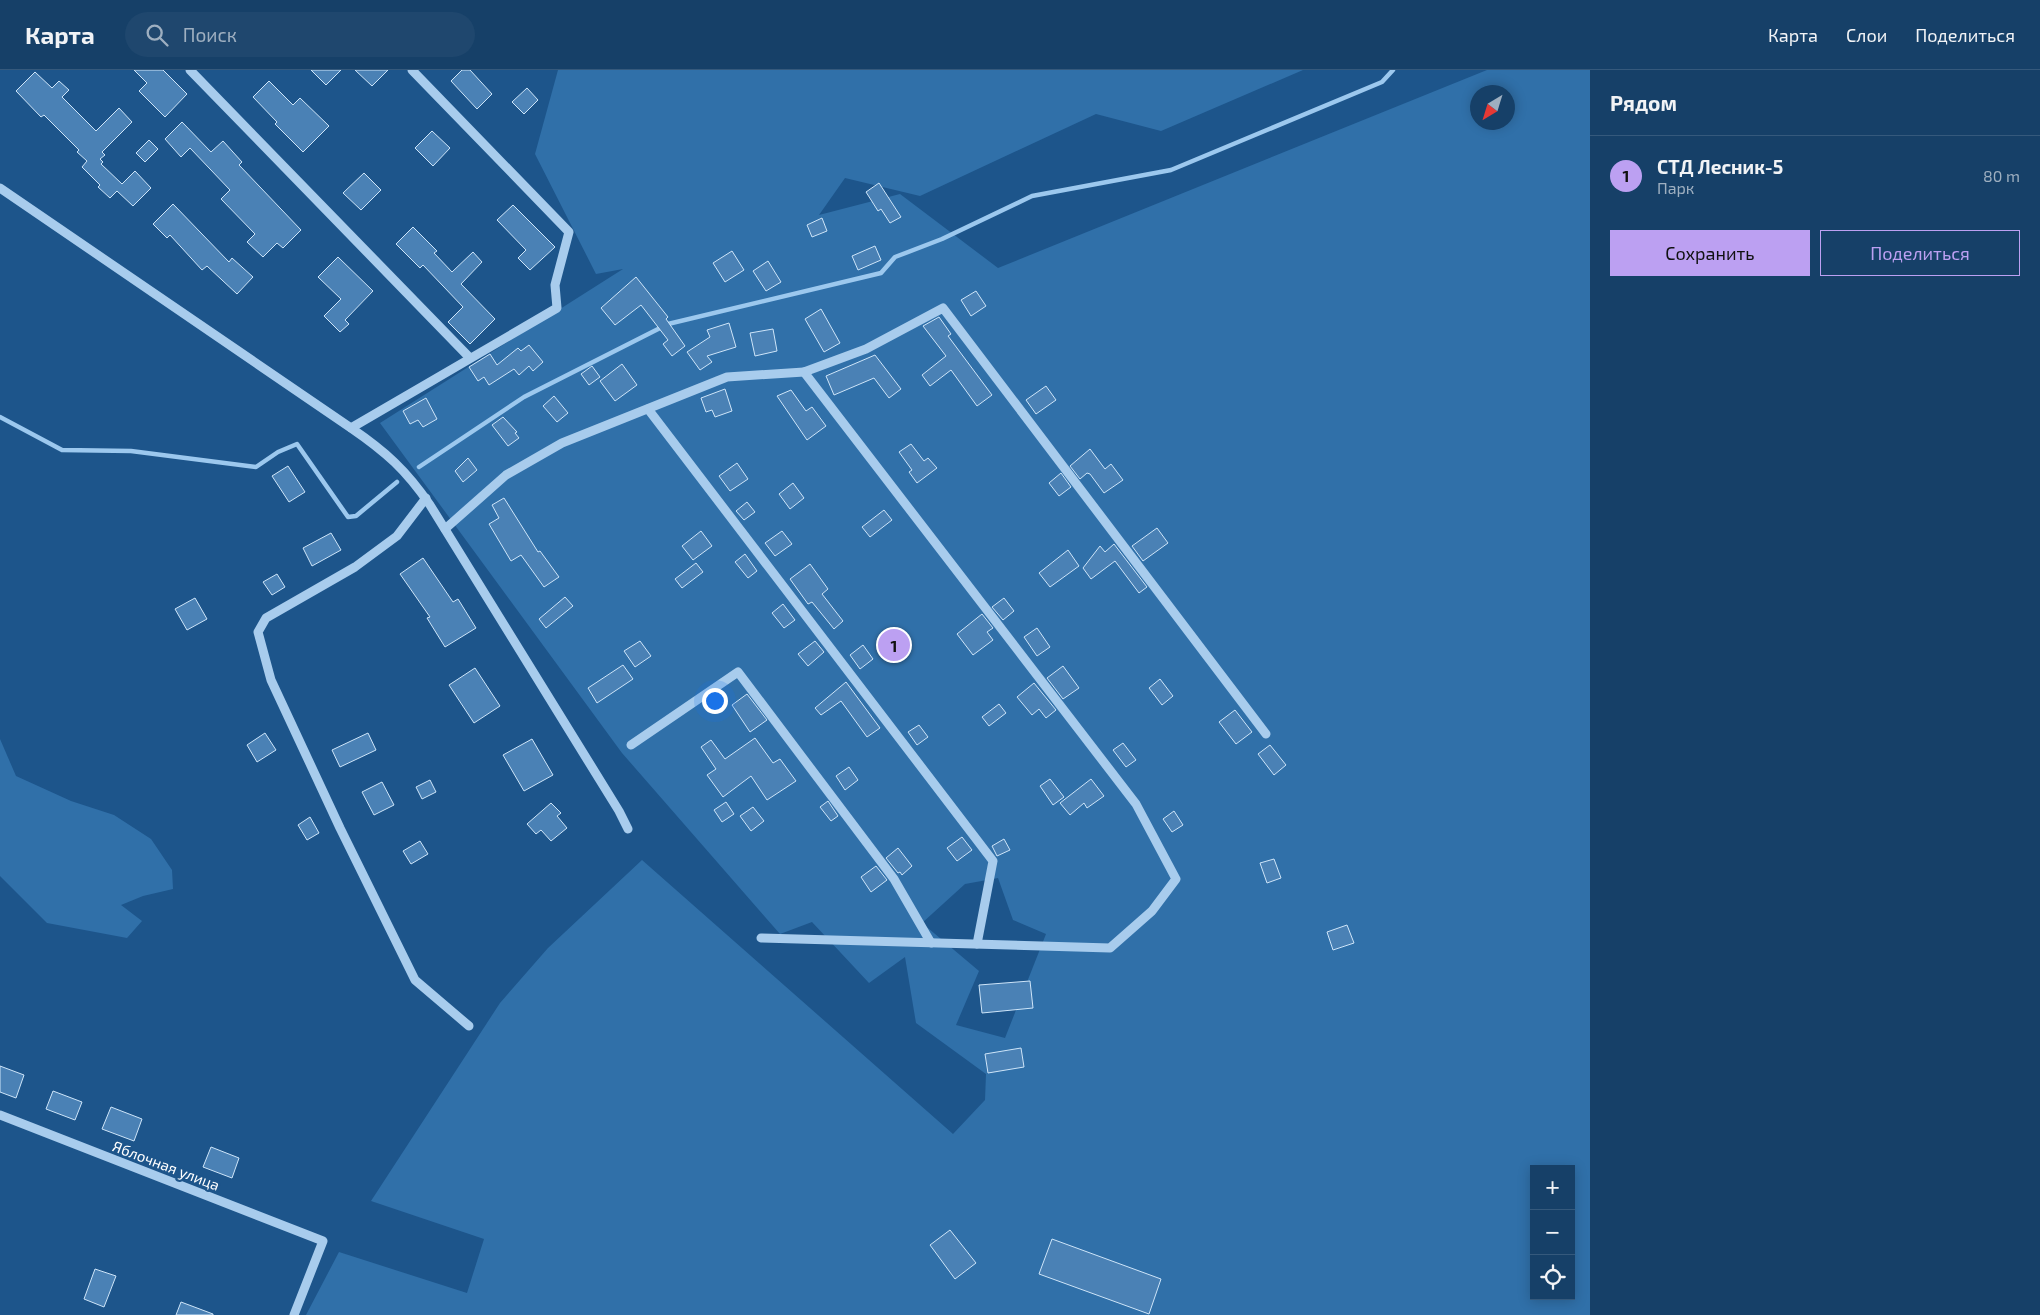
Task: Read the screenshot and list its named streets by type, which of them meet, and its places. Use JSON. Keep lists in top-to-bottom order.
{
  "streets": {
    "street": ["Яблочная улица"]
  },
  "north": "bottom left",
  "page": {
    "header": "Карта",
    "search": "Поиск",
    "nav": ["Карта", "Слои", "Поделиться"],
    "heading": "Рядом",
    "list": [
      {
        "mark": "1",
        "name": "СТД Лесник-5",
        "note": "Парк",
        "value": "80 m"
      }
    ],
    "buttons": ["Сохранить", "Поделиться"],
    "pins": "1",
    "map_buttons": ["+", "−"]
  }
}
